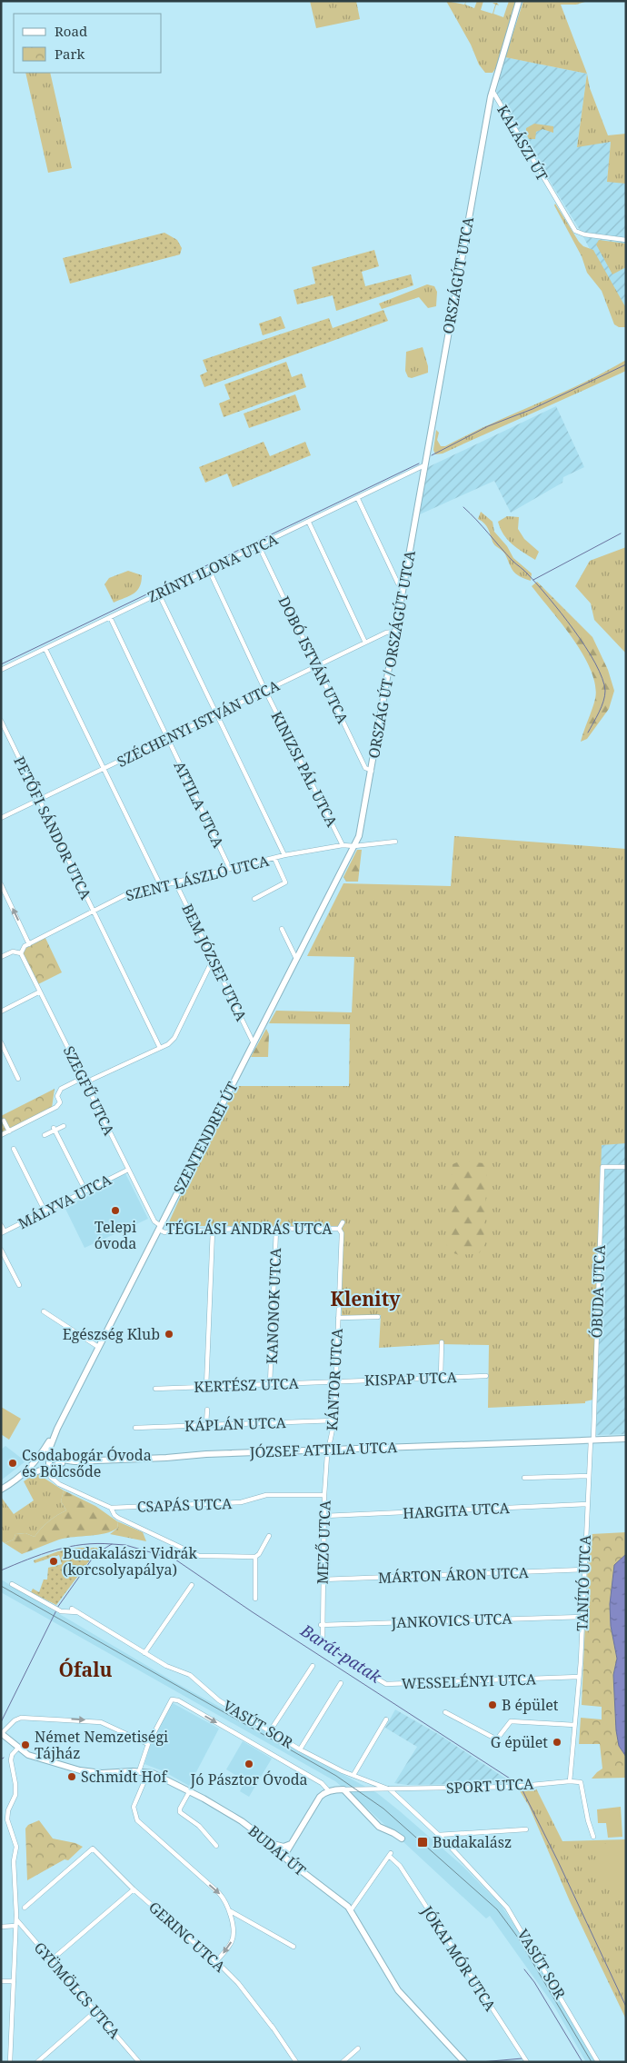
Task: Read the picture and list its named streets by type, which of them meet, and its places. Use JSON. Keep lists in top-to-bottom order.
{
  "streets": {
    "main road": [
      "KALÁSZI ÚT",
      "ORSZÁGÚT UTCA",
      "ORSZÁG ÚT / ORSZÁGÚT UTCA",
      "SZENTENDREI ÚT",
      "JÓZSEF ATTILA UTCA",
      "BUDAI ÚT"
    ],
    "street": [
      "ZRÍNYI ILONA UTCA",
      "DOBÓ ISTVÁN UTCA",
      "SZÉCHENYI ISTVÁN UTCA",
      "KINIZSI PÁL UTCA",
      "ATTILA UTCA",
      "PETŐFI SÁNDOR UTCA",
      "SZENT LÁSZLÓ UTCA",
      "BEM JÓZSEF UTCA",
      "SZEGFŰ UTCA",
      "MÁLYVA UTCA",
      "TÉGLÁSI ANDRÁS UTCA",
      "ÓBUDA UTCA",
      "KANONOK UTCA",
      "KISPAP UTCA",
      "KÁNTOR UTCA",
      "KERTÉSZ UTCA",
      "KÁPLÁN UTCA",
      "CSAPÁS UTCA",
      "HARGITA UTCA",
      "MEZŐ UTCA",
      "MÁRTON ÁRON UTCA",
      "TANÍTÓ UTCA",
      "JANKOVICS UTCA",
      "WESSELÉNYI UTCA",
      "VASÚT SOR",
      "SPORT UTCA",
      "GERINC UTCA",
      "JÓKAI MÓR UTCA",
      "GYÜMÖLCS UTCA"
    ]
  },
  "crossings": [
    ["KALÁSZI ÚT", "ORSZÁGÚT UTCA"],
    ["ORSZÁGÚT UTCA", "ZRÍNYI ILONA UTCA"],
    ["ORSZÁGÚT UTCA", "ORSZÁG ÚT / ORSZÁGÚT UTCA"],
    ["ZRÍNYI ILONA UTCA", "ORSZÁG ÚT / ORSZÁGÚT UTCA"],
    ["ZRÍNYI ILONA UTCA", "DOBÓ ISTVÁN UTCA"],
    ["ZRÍNYI ILONA UTCA", "KINIZSI PÁL UTCA"],
    ["ZRÍNYI ILONA UTCA", "ATTILA UTCA"],
    ["ORSZÁG ÚT / ORSZÁGÚT UTCA", "DOBÓ ISTVÁN UTCA"],
    ["ORSZÁG ÚT / ORSZÁGÚT UTCA", "SZÉCHENYI ISTVÁN UTCA"],
    ["ORSZÁG ÚT / ORSZÁGÚT UTCA", "SZENT LÁSZLÓ UTCA"],
    ["ORSZÁG ÚT / ORSZÁGÚT UTCA", "SZENTENDREI ÚT"],
    ["DOBÓ ISTVÁN UTCA", "SZÉCHENYI ISTVÁN UTCA"],
    ["SZÉCHENYI ISTVÁN UTCA", "KINIZSI PÁL UTCA"],
    ["SZÉCHENYI ISTVÁN UTCA", "ATTILA UTCA"],
    ["SZÉCHENYI ISTVÁN UTCA", "PETŐFI SÁNDOR UTCA"],
    ["KINIZSI PÁL UTCA", "SZENT LÁSZLÓ UTCA"],
    ["ATTILA UTCA", "SZENT LÁSZLÓ UTCA"],
    ["PETŐFI SÁNDOR UTCA", "SZENT LÁSZLÓ UTCA"],
    ["SZENT LÁSZLÓ UTCA", "BEM JÓZSEF UTCA"],
    ["SZENT LÁSZLÓ UTCA", "SZEGFŰ UTCA"],
    ["SZENT LÁSZLÓ UTCA", "SZENTENDREI ÚT"],
    ["BEM JÓZSEF UTCA", "SZENTENDREI ÚT"],
    ["SZEGFŰ UTCA", "SZENTENDREI ÚT"],
    ["SZEGFŰ UTCA", "MÁLYVA UTCA"],
    ["SZEGFŰ UTCA", "TÉGLÁSI ANDRÁS UTCA"],
    ["SZENTENDREI ÚT", "TÉGLÁSI ANDRÁS UTCA"],
    ["TÉGLÁSI ANDRÁS UTCA", "KANONOK UTCA"],
    ["TÉGLÁSI ANDRÁS UTCA", "KÁNTOR UTCA"],
    ["ÓBUDA UTCA", "JÓZSEF ATTILA UTCA"],
    ["ÓBUDA UTCA", "TANÍTÓ UTCA"],
    ["KANONOK UTCA", "KERTÉSZ UTCA"],
    ["KISPAP UTCA", "KÁNTOR UTCA"],
    ["KISPAP UTCA", "KERTÉSZ UTCA"],
    ["KÁNTOR UTCA", "KERTÉSZ UTCA"],
    ["KÁNTOR UTCA", "KÁPLÁN UTCA"],
    ["KÁNTOR UTCA", "JÓZSEF ATTILA UTCA"],
    ["KÁNTOR UTCA", "MEZŐ UTCA"],
    ["JÓZSEF ATTILA UTCA", "MEZŐ UTCA"],
    ["JÓZSEF ATTILA UTCA", "TANÍTÓ UTCA"],
    ["CSAPÁS UTCA", "MEZŐ UTCA"],
    ["HARGITA UTCA", "MEZŐ UTCA"],
    ["HARGITA UTCA", "TANÍTÓ UTCA"],
    ["MEZŐ UTCA", "MÁRTON ÁRON UTCA"],
    ["MEZŐ UTCA", "JANKOVICS UTCA"],
    ["MEZŐ UTCA", "WESSELÉNYI UTCA"],
    ["MÁRTON ÁRON UTCA", "TANÍTÓ UTCA"],
    ["TANÍTÓ UTCA", "JANKOVICS UTCA"],
    ["TANÍTÓ UTCA", "WESSELÉNYI UTCA"],
    ["TANÍTÓ UTCA", "SPORT UTCA"],
    ["VASÚT SOR", "SPORT UTCA"],
    ["BUDAI ÚT", "JÓKAI MÓR UTCA"]
  ],
  "districts": ["Klenity", "Ófalu"],
  "water": ["Barát-patak"],
  "places": {
    "other": [
      "Telepi óvoda",
      "Egészség Klub",
      "Csodabogár Óvoda és Bölcsőde",
      "Budakalászi Vidrák (korcsolyapálya)",
      "B épület",
      "G épület",
      "Német Nemzetiségi Tájház",
      "Jó Pásztor Óvoda",
      "Schmidt Hof"
    ],
    "transit": ["Budakalász"]
  },
  "legend": ["Road", "Park"]
}
